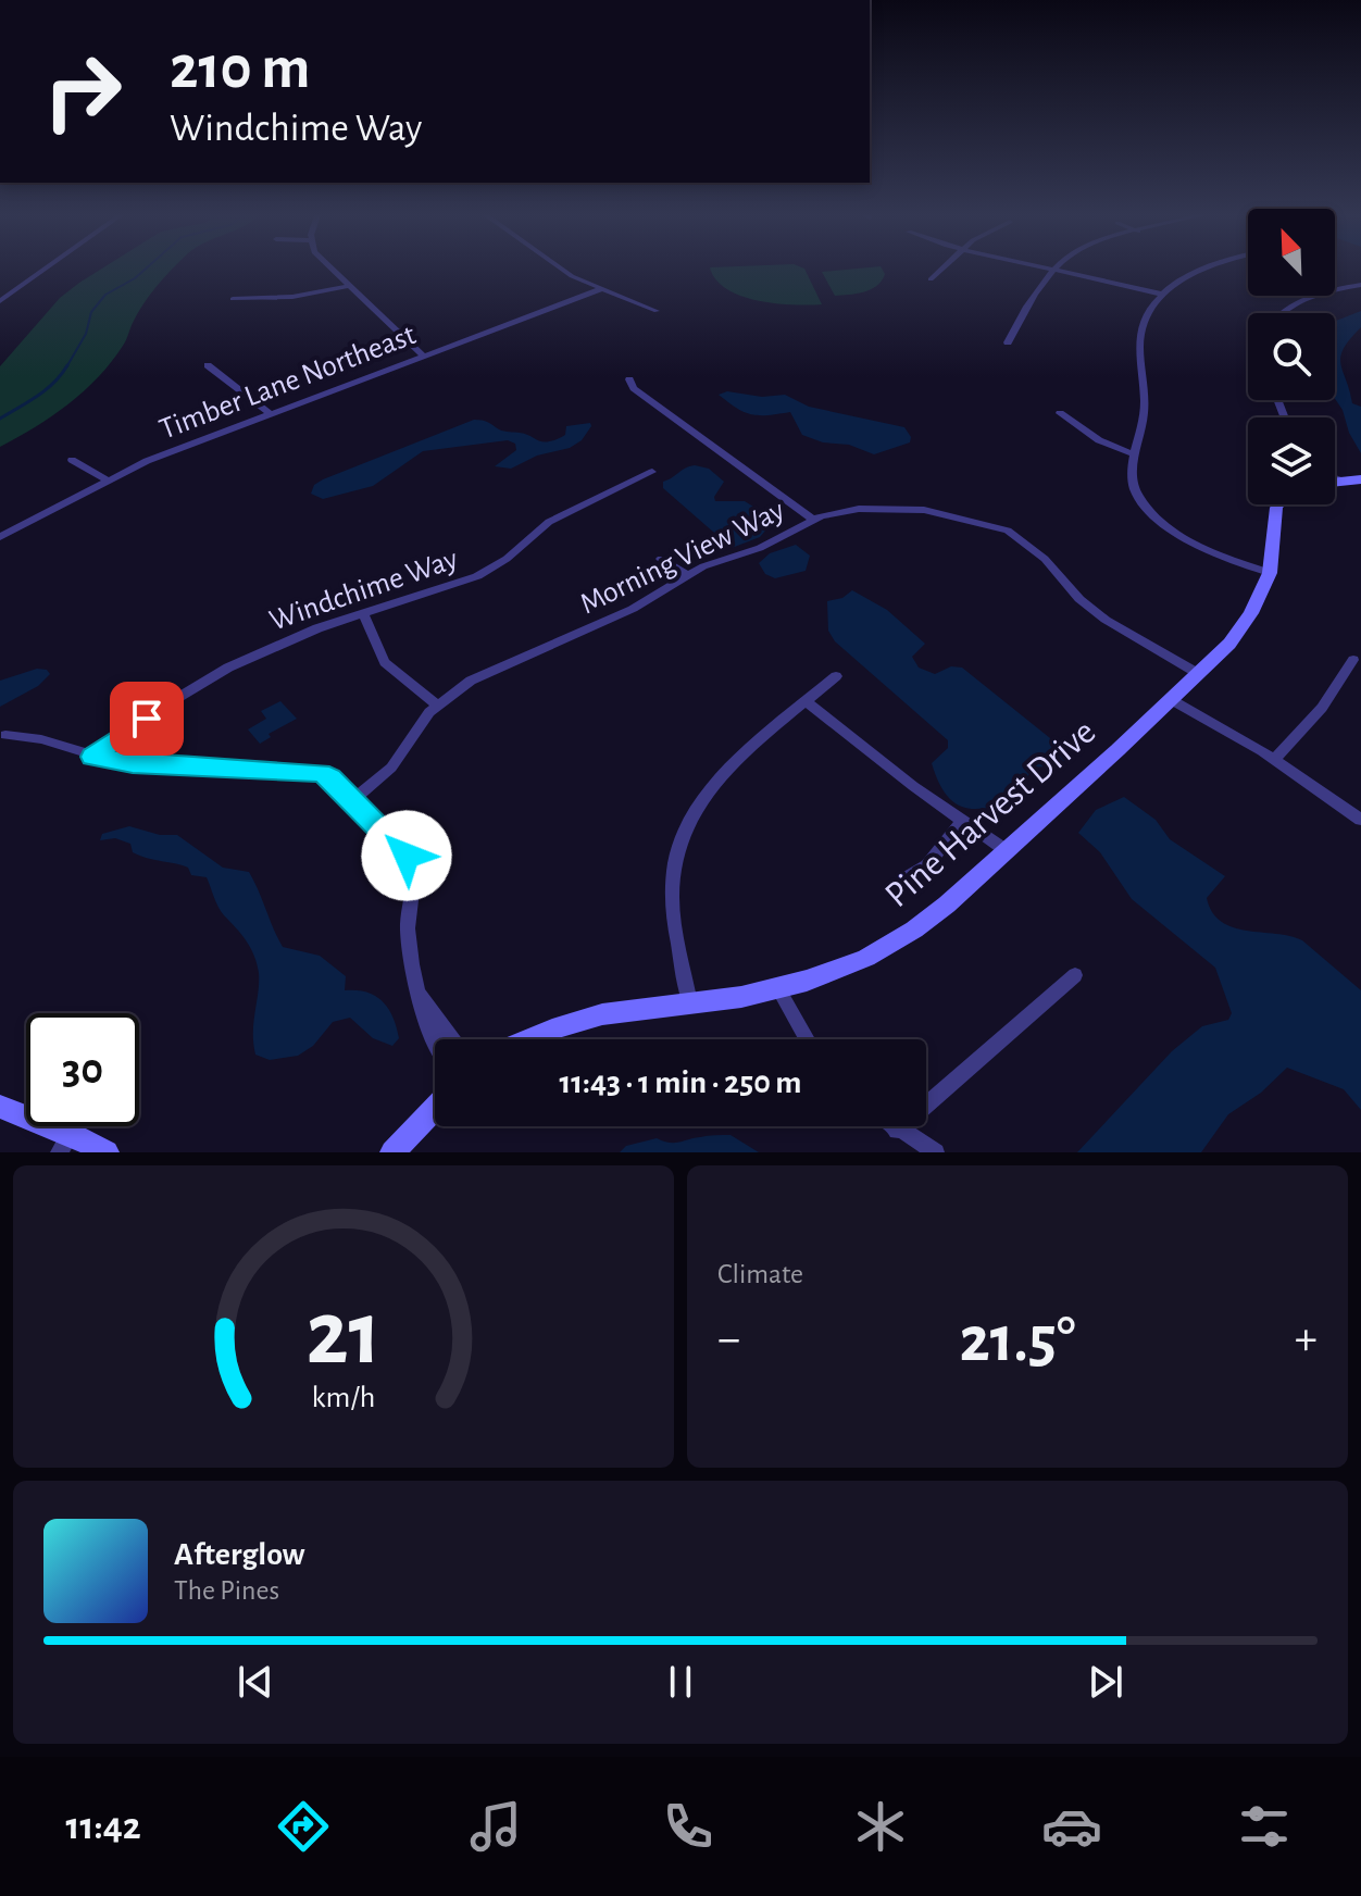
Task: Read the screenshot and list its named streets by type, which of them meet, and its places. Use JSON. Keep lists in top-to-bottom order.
{
  "streets": {
    "street": [
      "Timber Lane Northeast",
      "Morning View Way",
      "Windchime Way",
      "Pine Harvest Drive"
    ]
  },
  "crossings": [
    ["Morning View Way", "Pine Harvest Drive"]
  ],
  "north": "top left",
  "page": {
    "turn": ["210 m", "Windchime Way"],
    "limit": "30",
    "trip": "11:43 · 1 min · 250 m",
    "tile": "Climate",
    "heat": ["−", "21.5°", "+"],
    "song": ["Afterglow", "The Pines"],
    "tabs": "11:42",
    "gauge": ["21", "km/h"]
  }
}
